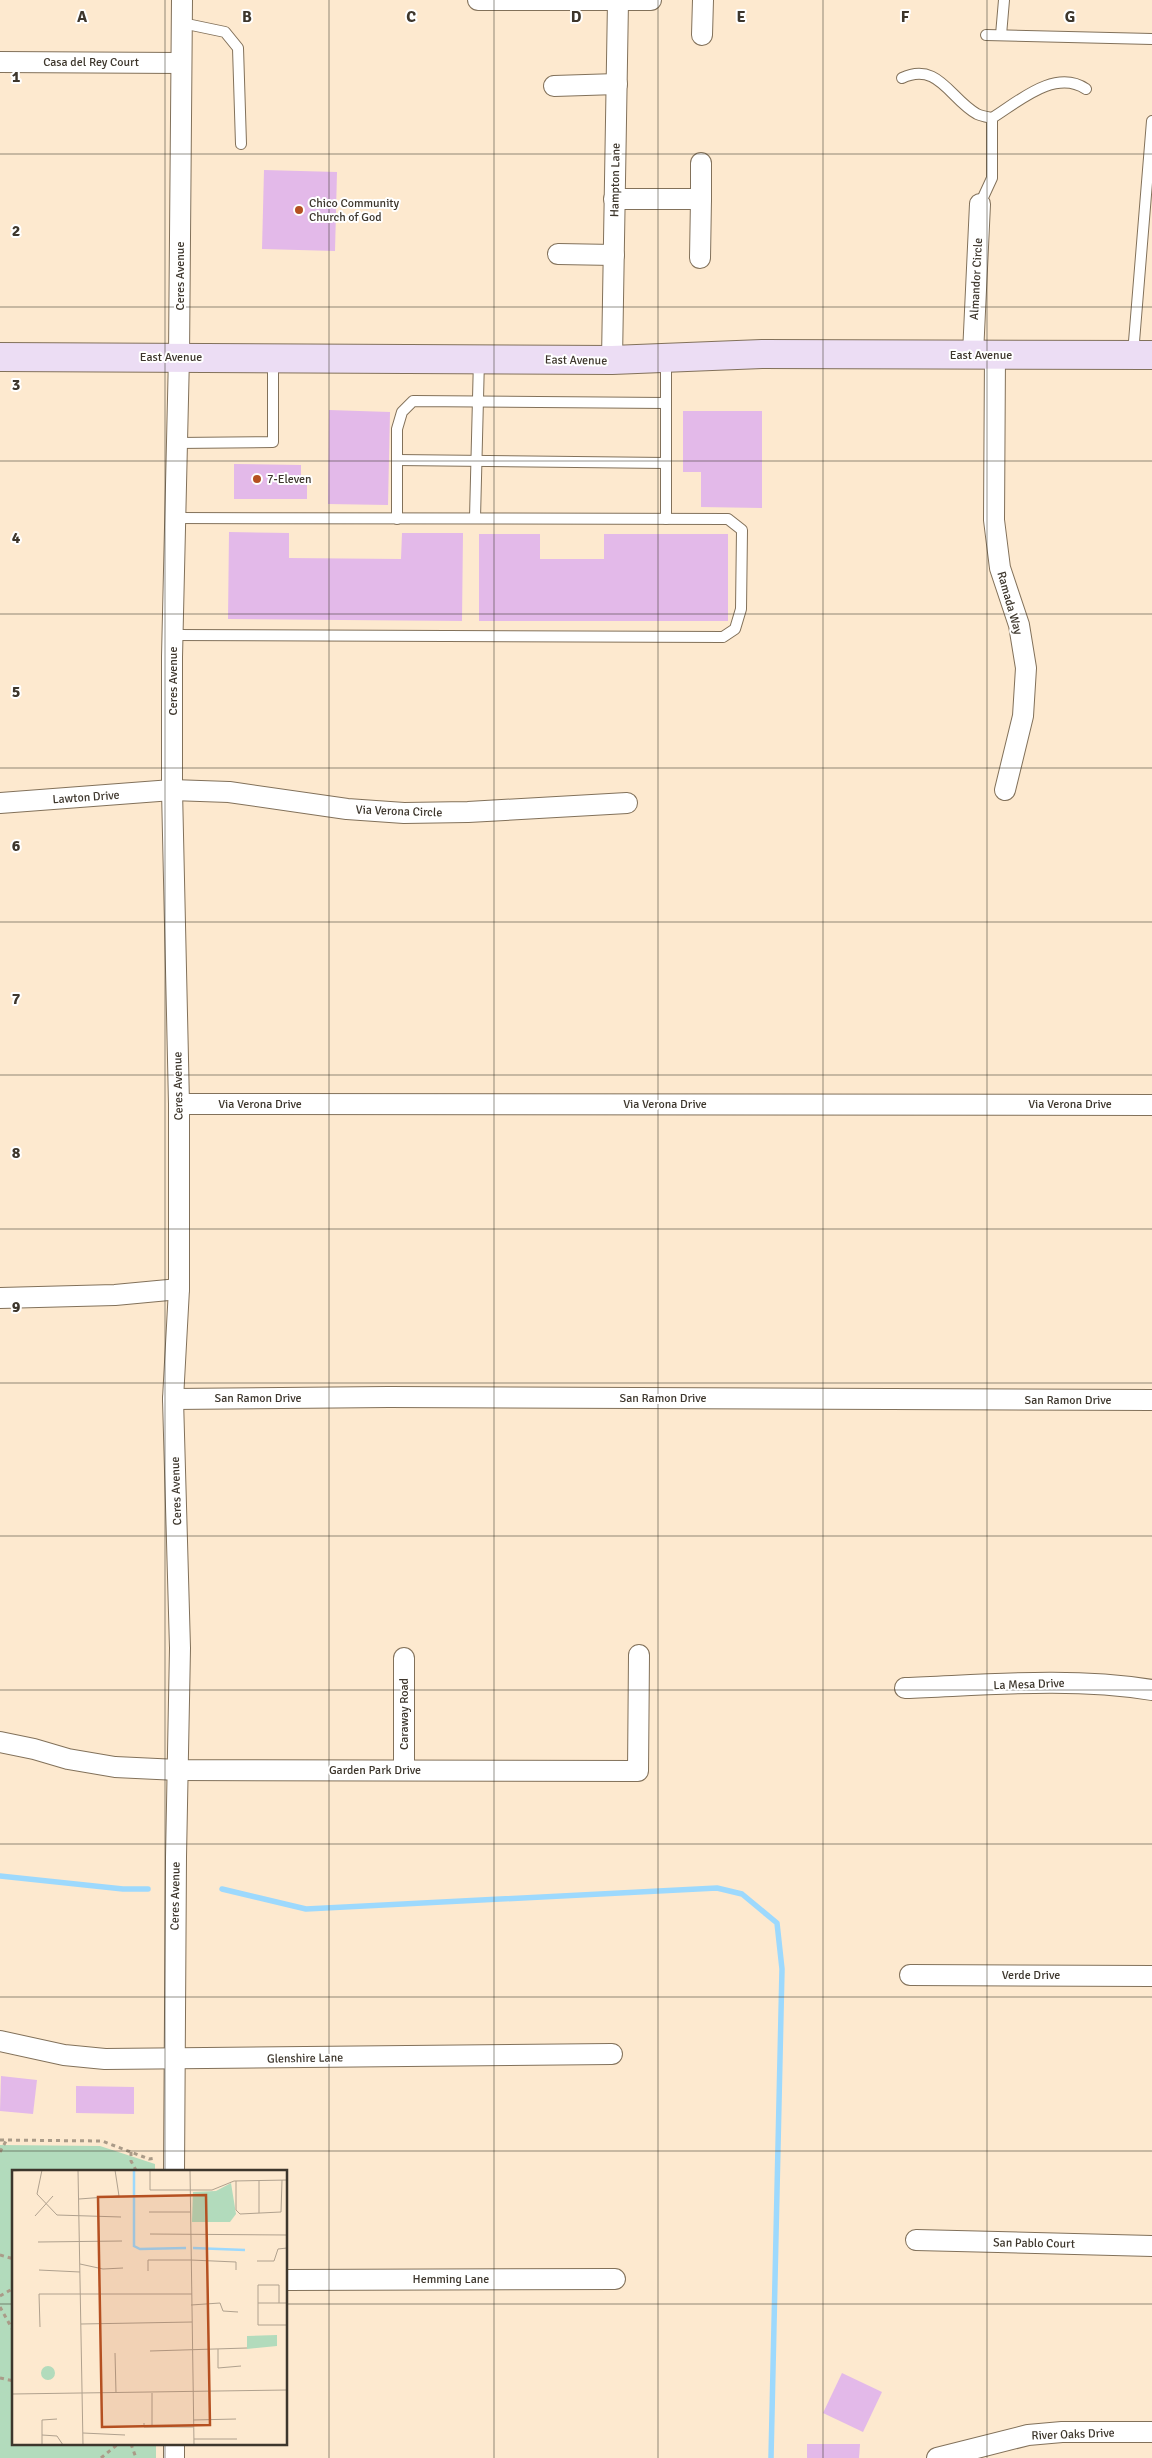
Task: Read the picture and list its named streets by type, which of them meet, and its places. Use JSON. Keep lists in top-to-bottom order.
{
  "streets": {
    "main road": ["East Avenue"],
    "street": [
      "Casa del Rey Court",
      "Hampton Lane",
      "Ceres Avenue",
      "Almandor Circle",
      "Ramada Way",
      "Lawton Drive",
      "Via Verona Circle",
      "Via Verona Drive",
      "San Ramon Drive",
      "La Mesa Drive",
      "Caraway Road",
      "Garden Park Drive",
      "Verde Drive",
      "Glenshire Lane",
      "San Pablo Court",
      "Hemming Lane",
      "River Oaks Drive"
    ]
  },
  "crossings": [
    ["Casa del Rey Court", "Ceres Avenue"],
    ["Hampton Lane", "East Avenue"],
    ["Ceres Avenue", "East Avenue"],
    ["Ceres Avenue", "Lawton Drive"],
    ["Ceres Avenue", "Via Verona Circle"],
    ["Ceres Avenue", "Via Verona Drive"],
    ["Ceres Avenue", "San Ramon Drive"],
    ["Ceres Avenue", "Garden Park Drive"],
    ["Ceres Avenue", "Glenshire Lane"],
    ["Almandor Circle", "East Avenue"],
    ["Almandor Circle", "Ramada Way"],
    ["East Avenue", "Ramada Way"],
    ["Lawton Drive", "Via Verona Circle"],
    ["Caraway Road", "Garden Park Drive"]
  ],
  "places": ["Chico Community Church of God", "7-Eleven"],
  "grid": {
    "columns": [
      "A",
      "B",
      "C",
      "D",
      "E",
      "F",
      "G"
    ],
    "rows": [
      "1",
      "2",
      "3",
      "4",
      "5",
      "6",
      "7",
      "8",
      "9"
    ]
  }
}
